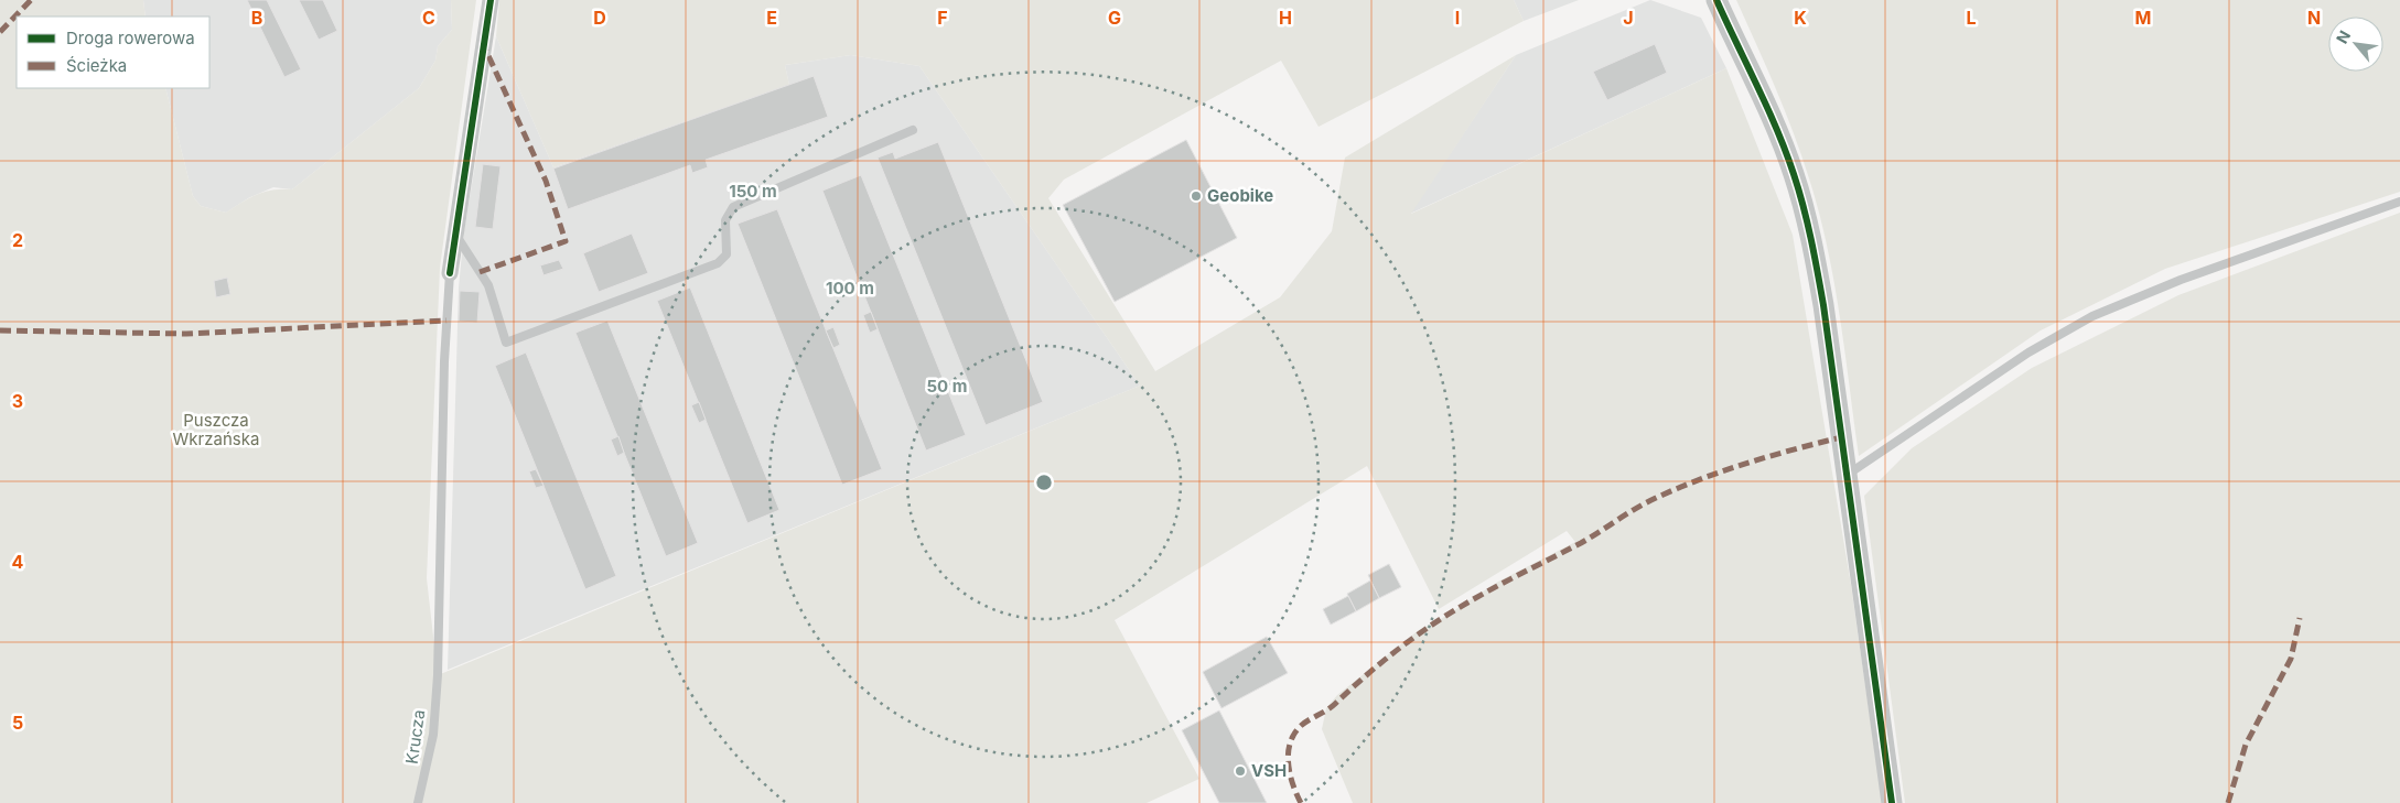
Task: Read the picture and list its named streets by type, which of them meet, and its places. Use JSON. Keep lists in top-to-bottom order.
{
  "streets": {
    "lane": ["Krucza"]
  },
  "parks": ["Puszcza Wkrzańska"],
  "places": ["Geobike", "VSH"],
  "legend": ["Droga rowerowa", "Ścieżka"],
  "north": "top left",
  "grid": {
    "columns": [
      "B",
      "C",
      "D",
      "E",
      "F",
      "G",
      "H",
      "I",
      "J",
      "K",
      "L",
      "M",
      "N"
    ],
    "rows": [
      "2",
      "3",
      "4",
      "5"
    ]
  },
  "rings": ["150 m", "100 m", "50 m"]
}
